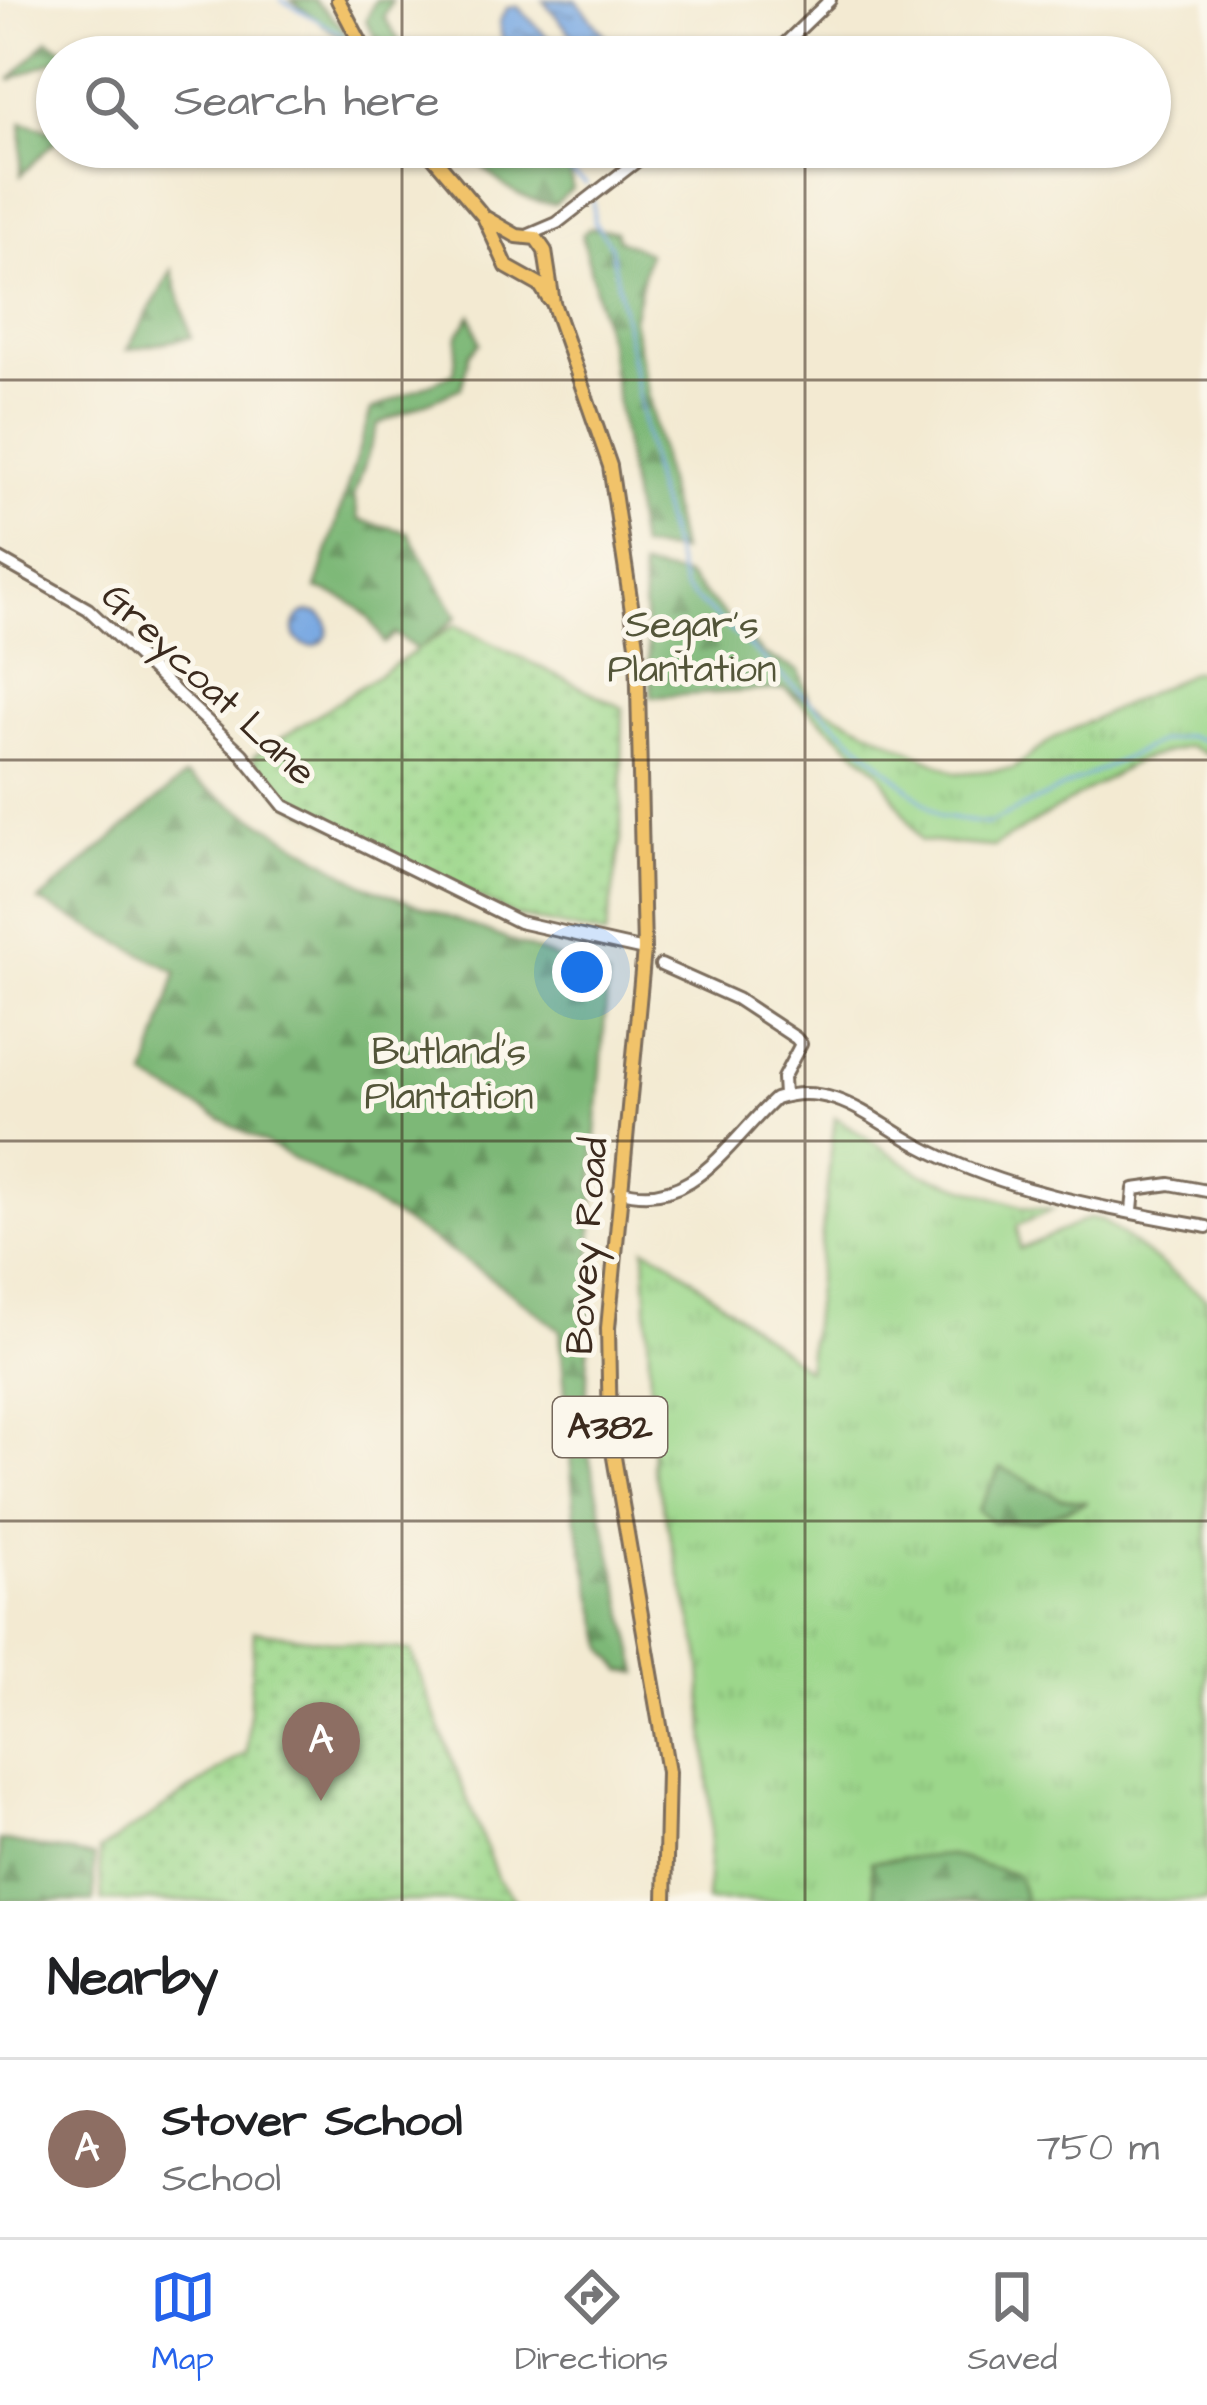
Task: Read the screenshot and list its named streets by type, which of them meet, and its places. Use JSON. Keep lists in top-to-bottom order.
{
  "streets": {
    "main road": ["Bovey Road", "A382"],
    "street": ["Greycoat Lane"]
  },
  "crossings": [
    ["Greycoat Lane", "Bovey Road"],
    ["Greycoat Lane", "A382"],
    ["Bovey Road", "A382"]
  ],
  "parks": ["Segar's Plantation", "Butland's Plantation"],
  "page": {
    "search": "Search here",
    "pins": "A",
    "heading": "Nearby",
    "list": [
      {
        "mark": "A",
        "name": "Stover School",
        "note": "School",
        "value": "750 m"
      }
    ],
    "nav": ["Map", "Directions", "Saved"]
  }
}
